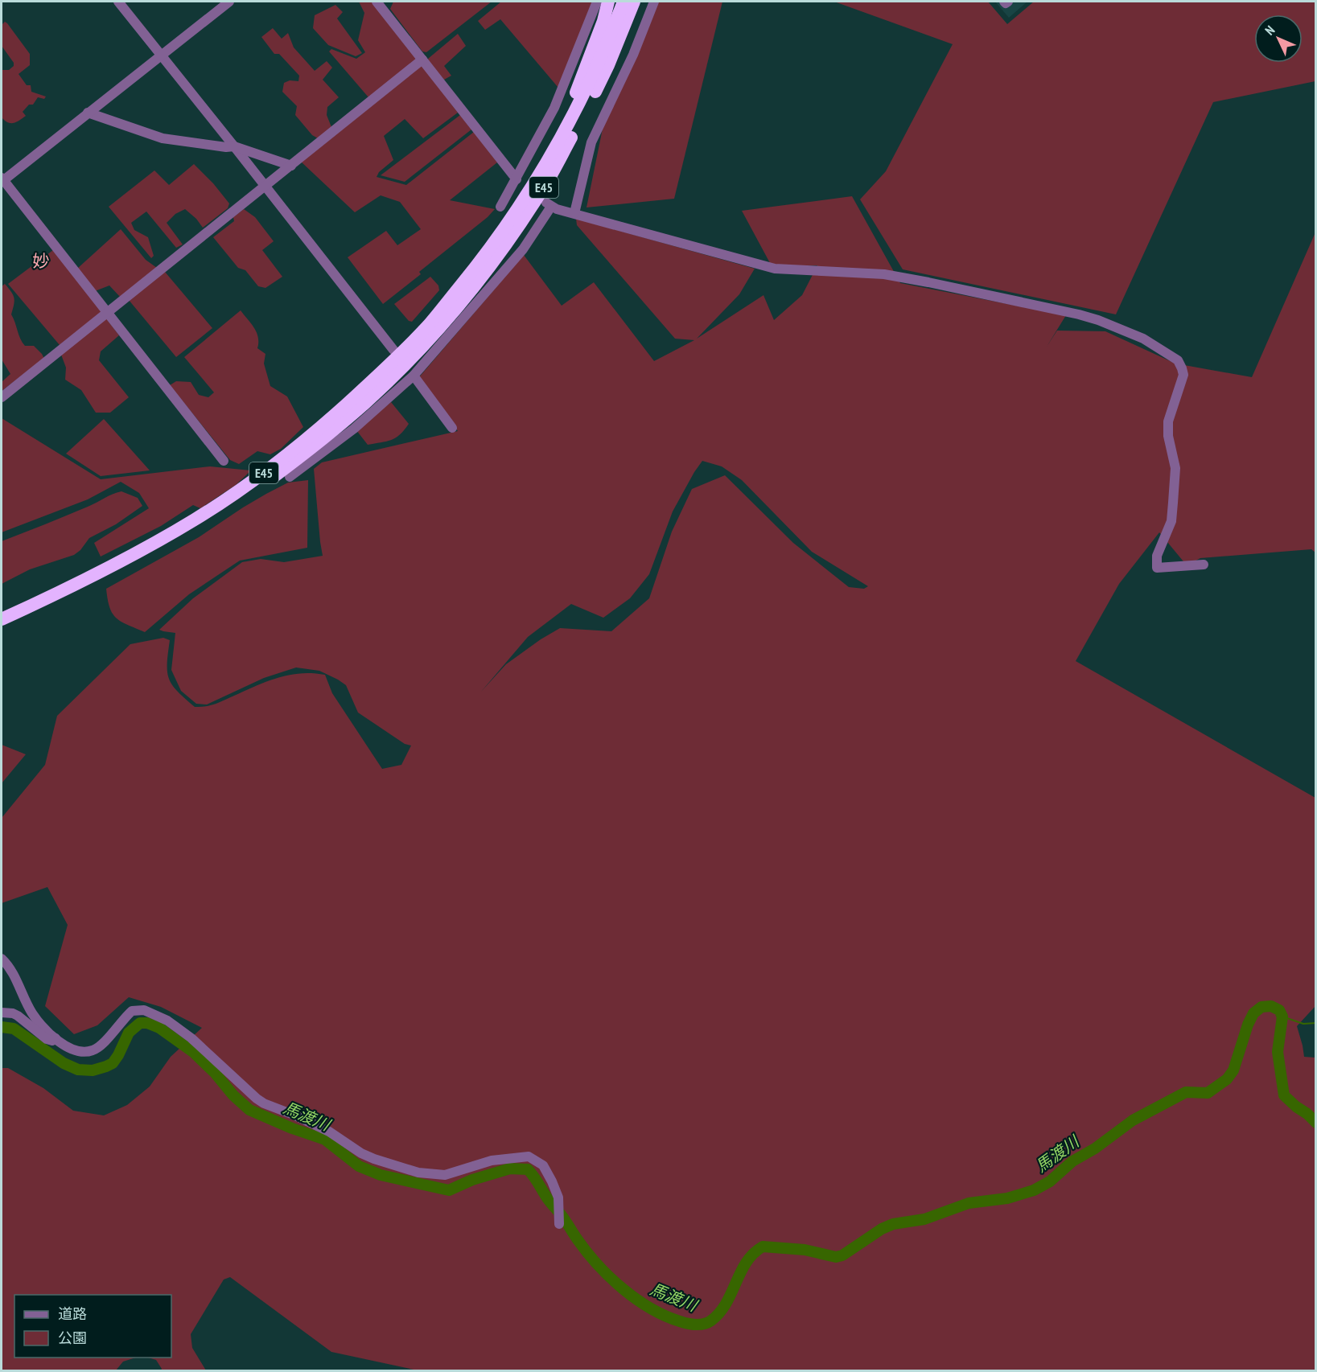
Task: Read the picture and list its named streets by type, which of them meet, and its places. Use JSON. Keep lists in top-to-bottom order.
{
  "streets": {
    "highway": ["E45"]
  },
  "districts": ["妙"],
  "water": ["馬渡川"],
  "legend": ["道路", "公園"],
  "north": "top left"
}
